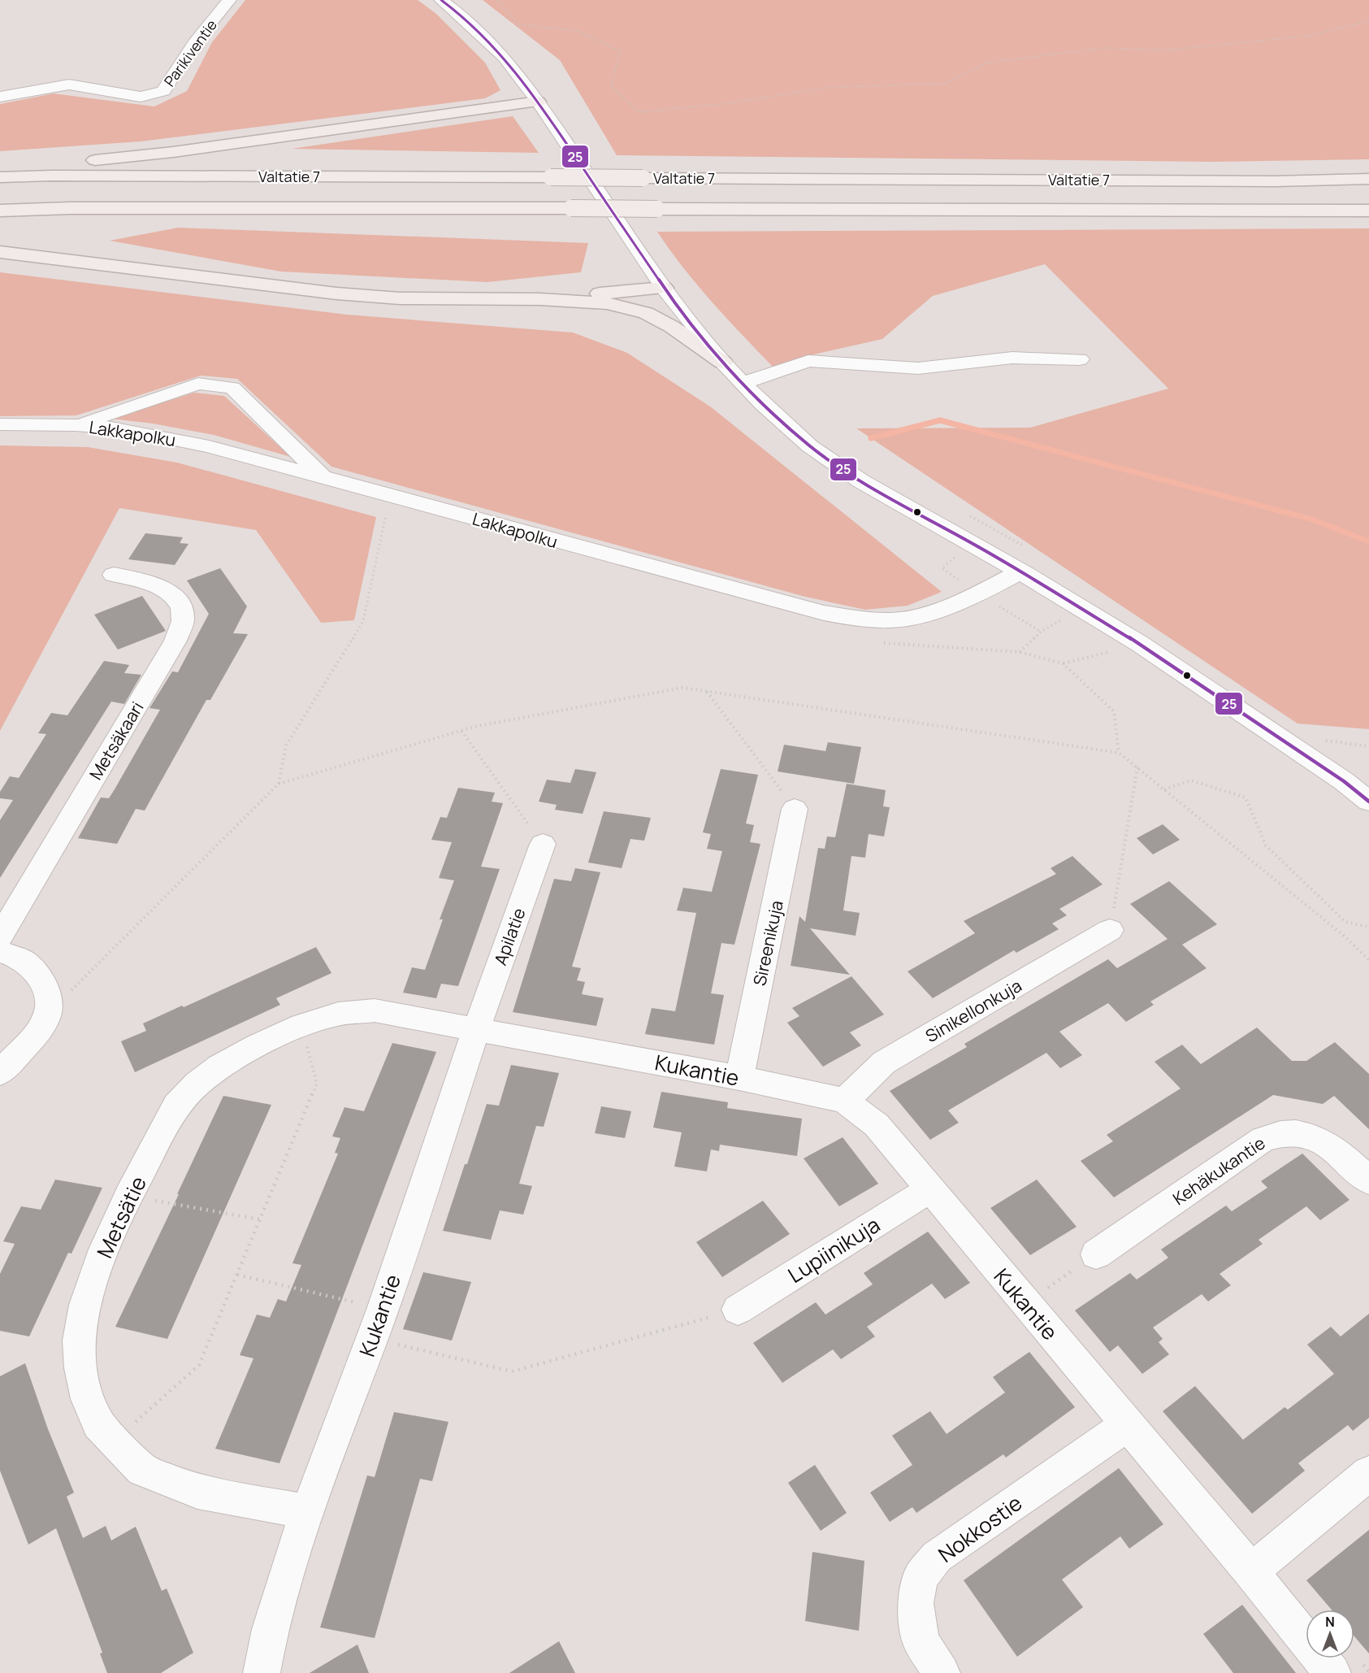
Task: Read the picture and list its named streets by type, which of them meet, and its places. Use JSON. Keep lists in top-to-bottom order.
{
  "streets": {
    "highway": ["Valtatie 7"],
    "street": [
      "Parikiventie",
      "Lakkapolku",
      "Metsäkaari",
      "Apilatie",
      "Sireenikuja",
      "Sinikellonkuja",
      "Kukantie",
      "Kehäkukantie",
      "Metsätie",
      "Lupiinikuja",
      "Nokkostie"
    ]
  },
  "crossings": [
    ["Apilatie", "Kukantie"],
    ["Apilatie", "Metsätie"],
    ["Sireenikuja", "Kukantie"],
    ["Sinikellonkuja", "Kukantie"],
    ["Kukantie", "Metsätie"],
    ["Kukantie", "Lupiinikuja"],
    ["Kukantie", "Nokkostie"]
  ],
  "lines": ["transit line 25"],
  "north": "top"
}
